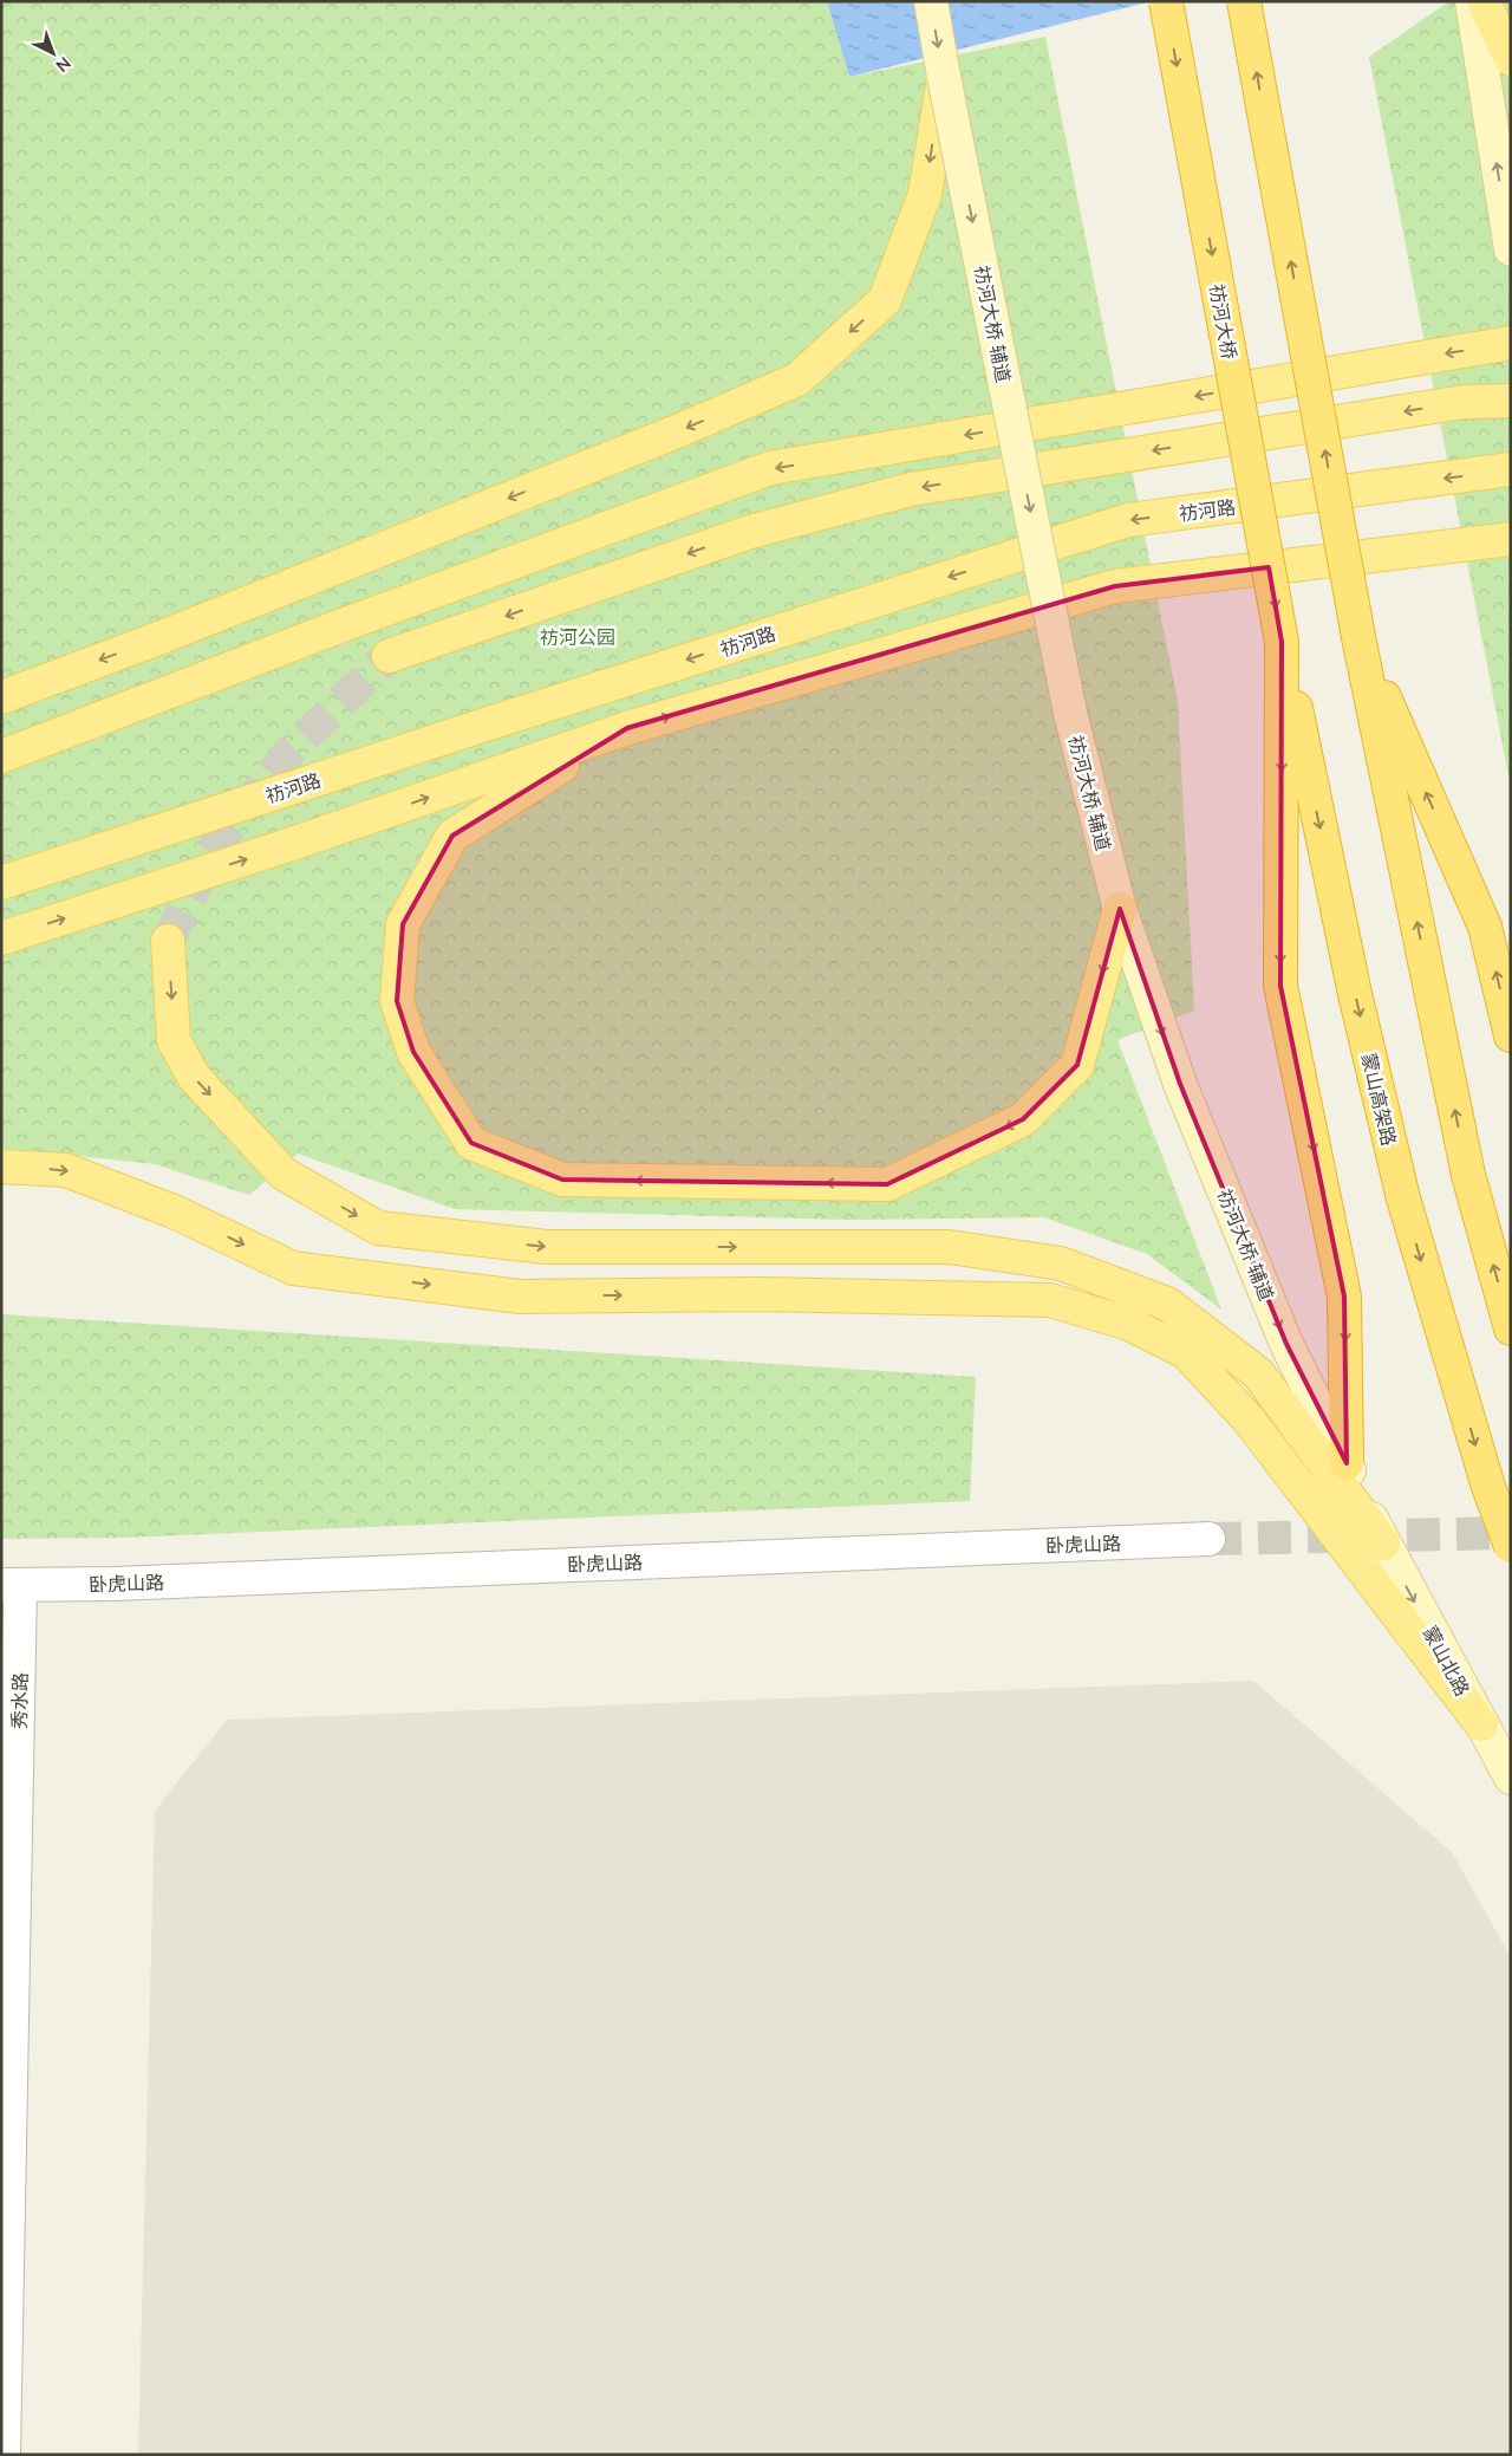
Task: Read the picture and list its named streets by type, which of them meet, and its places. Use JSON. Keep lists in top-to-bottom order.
{
  "streets": {
    "highway": ["祊河大桥", "蒙山高架路"],
    "main road": ["祊河大桥 辅道", "祊河路", "蒙山北路"],
    "street": ["卧虎山路", "秀水路"]
  },
  "crossings": [
    ["祊河大桥", "蒙山高架路"],
    ["祊河大桥 辅道", "蒙山北路"],
    ["卧虎山路", "秀水路"]
  ],
  "one_way": ["祊河大桥 辅道", "蒙山北路"],
  "parks": ["祊河公园"],
  "north": "bottom right"
}
